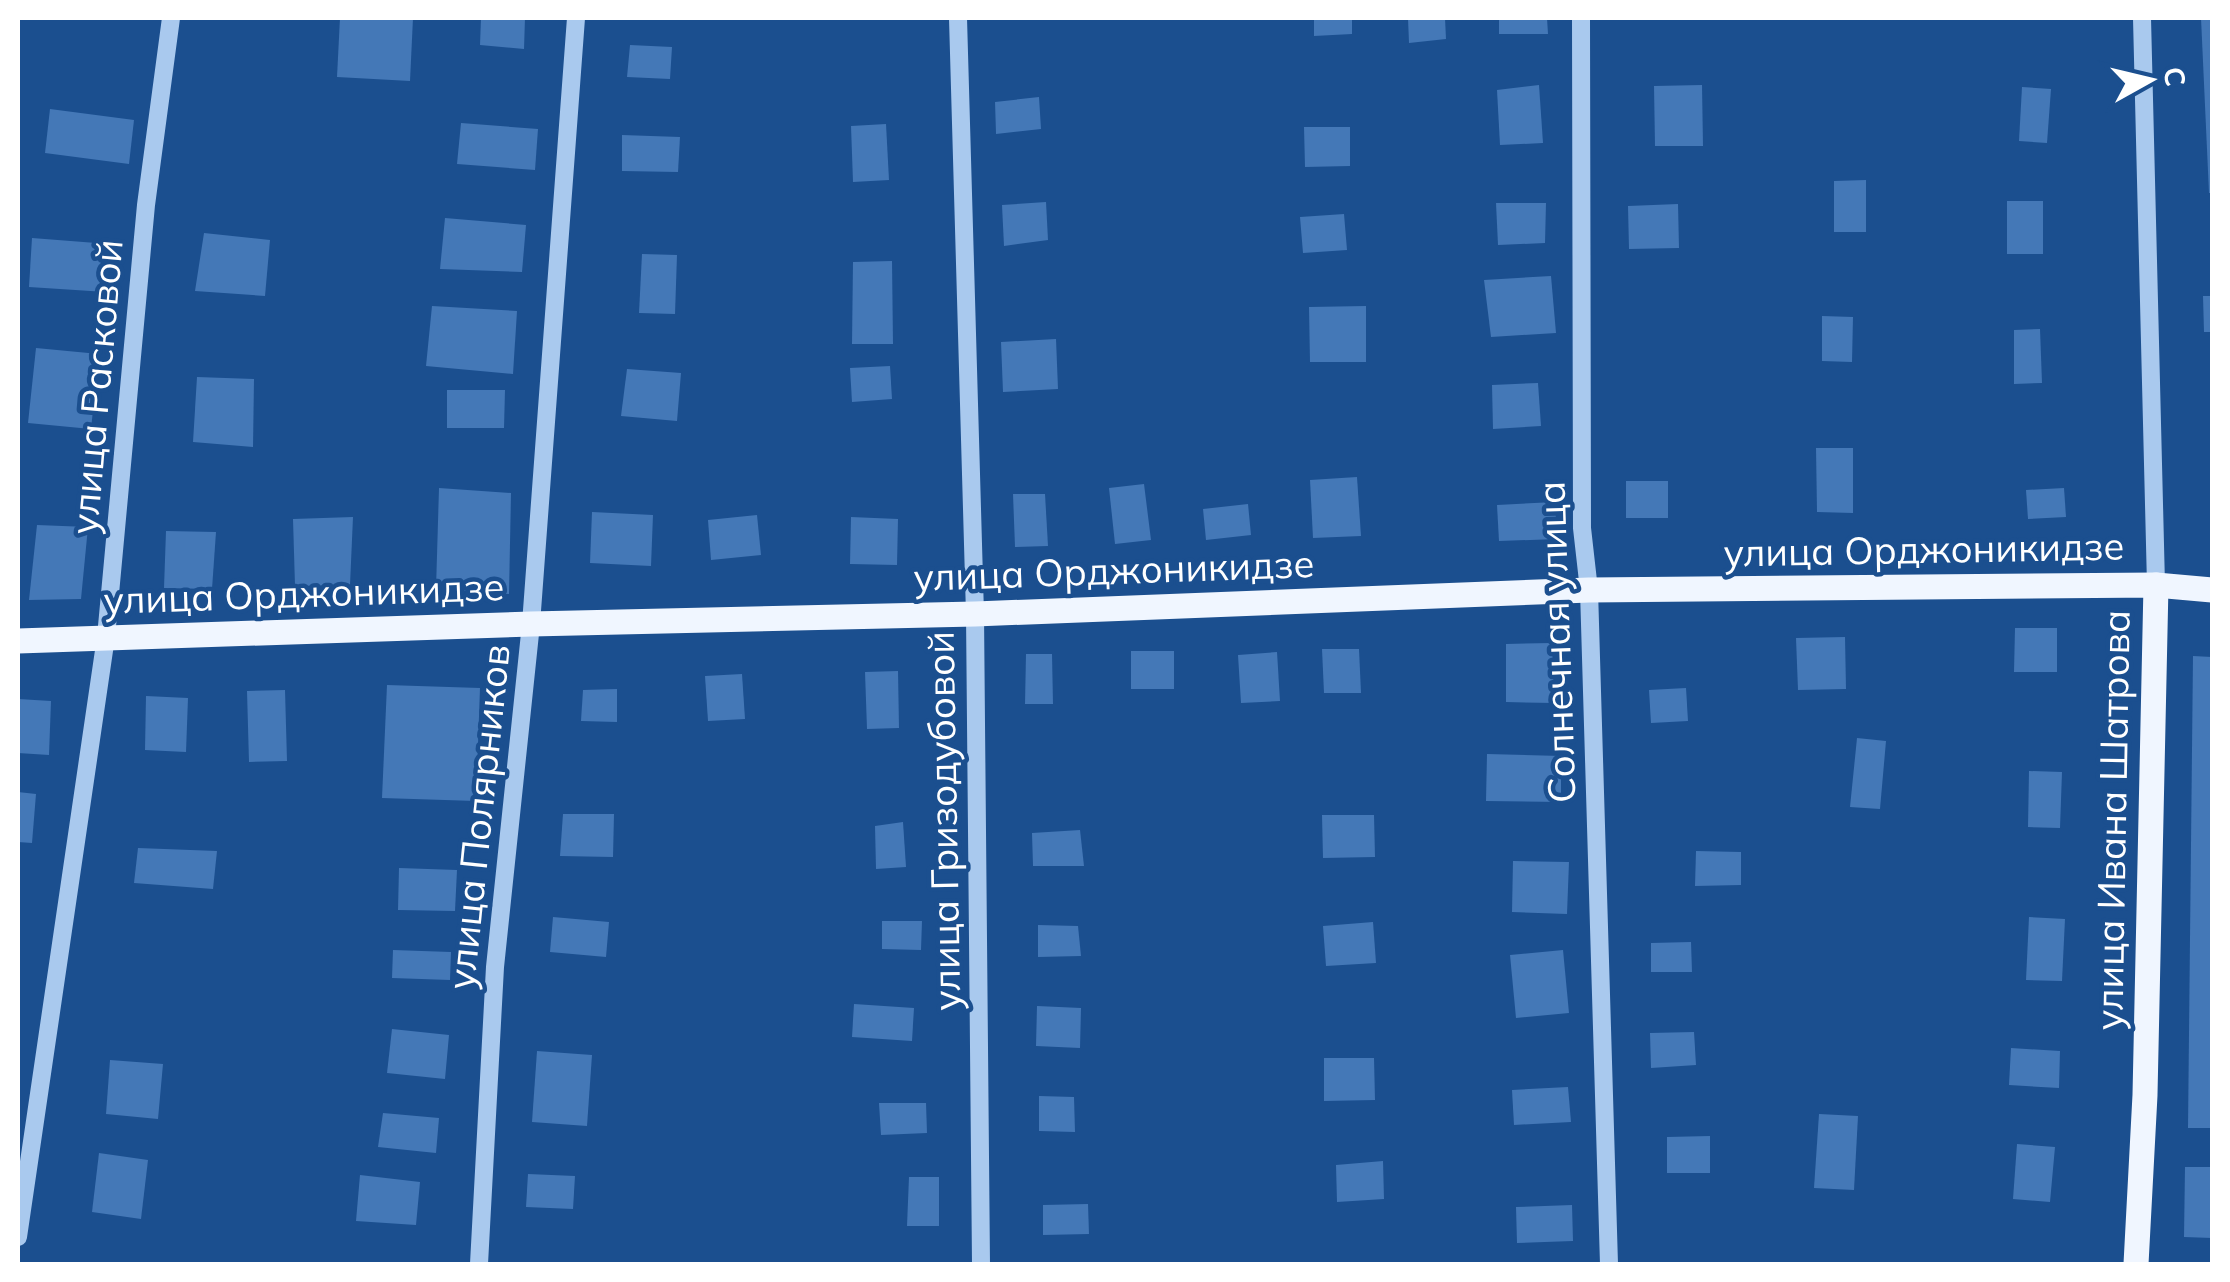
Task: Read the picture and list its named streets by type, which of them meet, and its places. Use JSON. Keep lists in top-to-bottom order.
{
  "streets": {
    "main road": ["улица Орджоникидзе", "улица Ивана Шатрова"],
    "street": [
      "улица Расковой",
      "Солнечная улица",
      "улица Полярников",
      "улица Гризодубовой"
    ]
  },
  "crossings": [
    ["улица Расковой", "улица Орджоникидзе"],
    ["улица Орджоникидзе", "Солнечная улица"],
    ["улица Орджоникидзе", "улица Полярников"],
    ["улица Орджоникидзе", "улица Ивана Шатрова"],
    ["улица Орджоникидзе", "улица Гризодубовой"]
  ],
  "north": "right"
}
